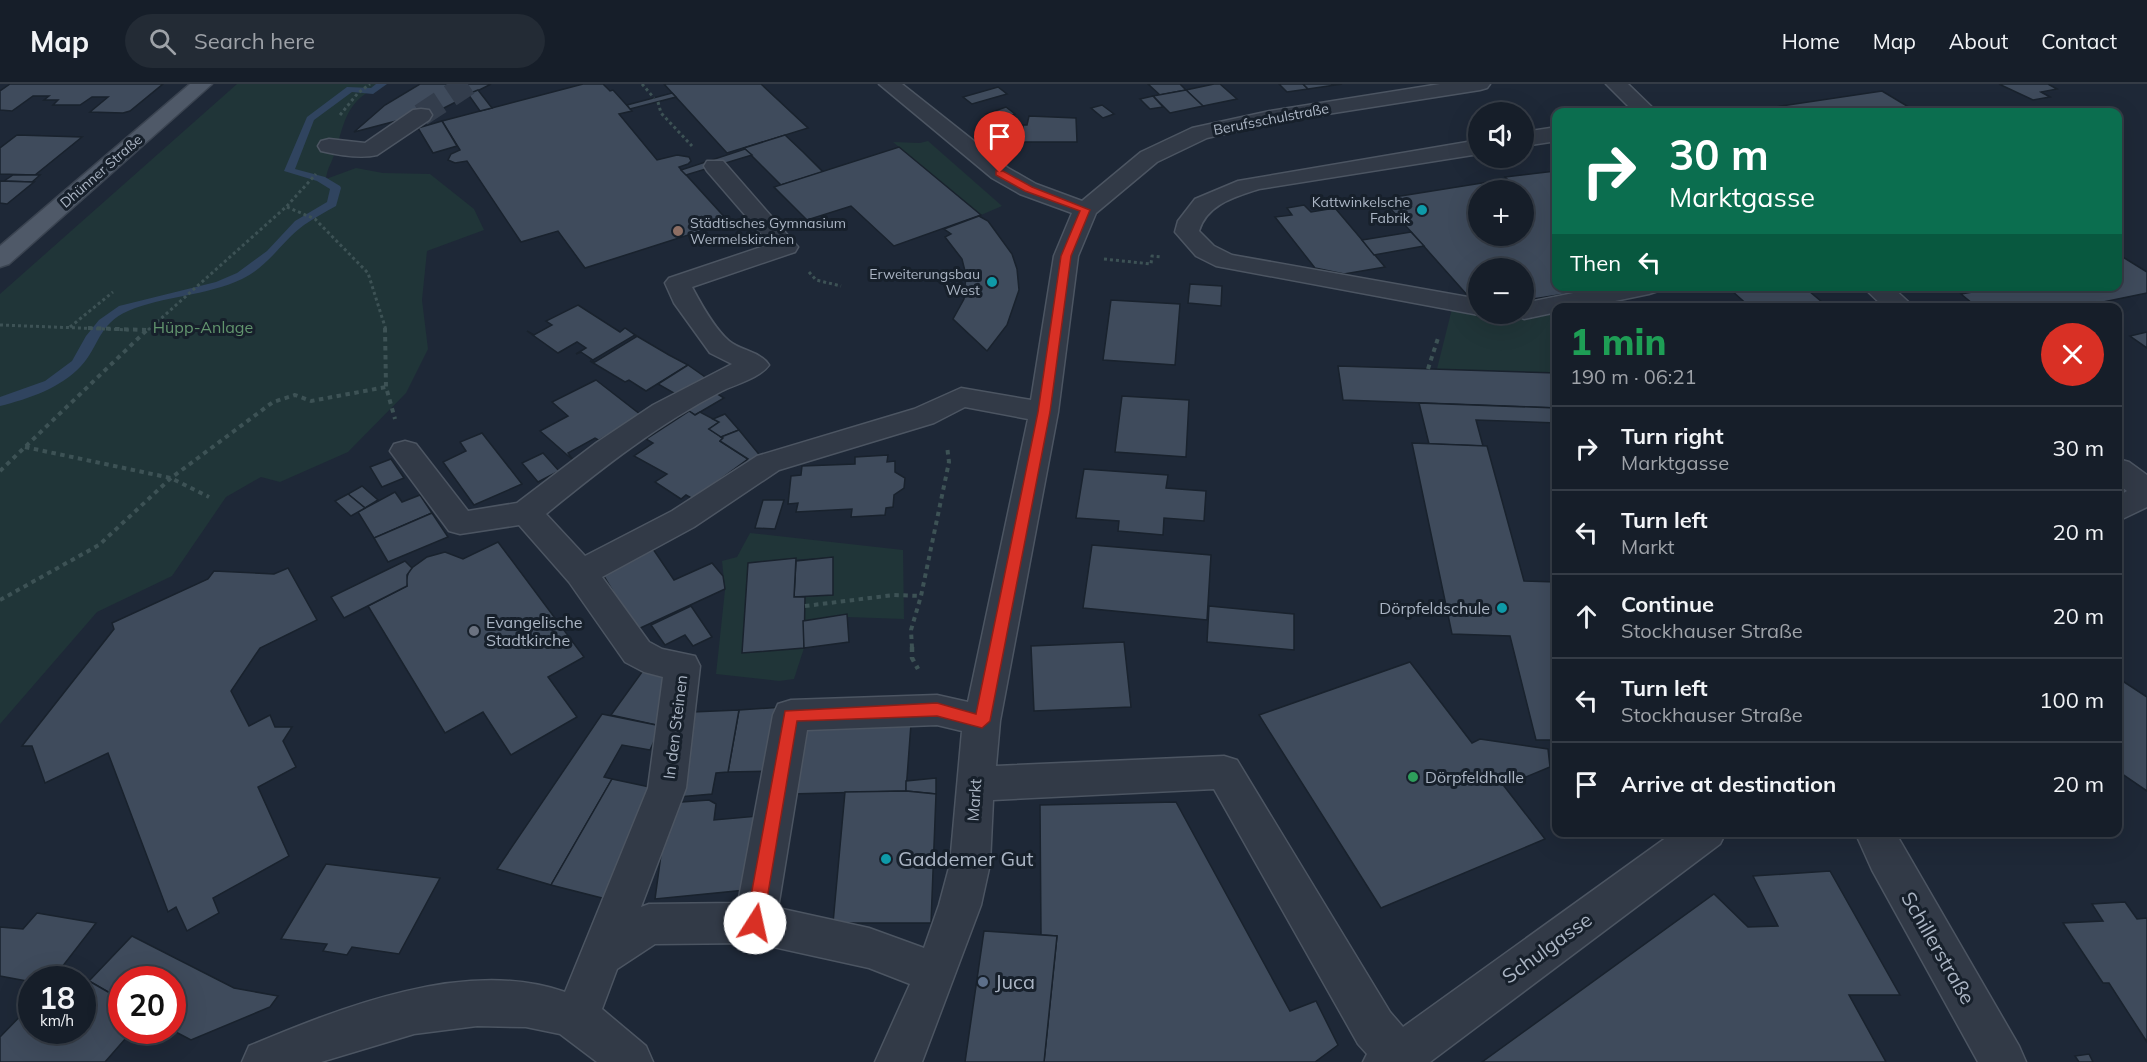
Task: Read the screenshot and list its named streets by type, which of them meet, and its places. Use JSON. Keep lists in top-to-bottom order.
{
  "streets": {
    "main road": ["Dhünner Straße"],
    "street": [
      "Berufsschulstraße",
      "In den Steinen",
      "Markt",
      "Schulgasse",
      "Schillerstraße"
    ]
  },
  "crossings": [
    ["Berufsschulstraße", "Markt"]
  ],
  "parks": ["Hüpp-Anlage"],
  "places": [
    "Kattwinkelsche Fabrik",
    "Städtisches Gymnasium Wermelskirchen",
    "Erweiterungsbau West",
    "Dörpfeldschule",
    "Evangelische Stadtkirche",
    "Dörpfeldhalle",
    "Gaddemer Gut",
    "Juca"
  ],
  "page": {
    "header": "Map",
    "search": "Search here",
    "nav": [
      "Home",
      "Map",
      "About",
      "Contact"
    ],
    "map_buttons": ["+", "−"],
    "turn": ["30 m", "Marktgasse"],
    "then": "Then",
    "heading": ["1 min", "190 m · 06:21"],
    "list": [
      {
        "name": "Turn right",
        "note": "Marktgasse",
        "value": "30 m"
      },
      {
        "name": "Turn left",
        "note": "Markt",
        "value": "20 m"
      },
      {
        "name": "Continue",
        "note": "Stockhauser Straße",
        "value": "20 m"
      },
      {
        "name": "Turn left",
        "note": "Stockhauser Straße",
        "value": "100 m"
      },
      {
        "name": "Arrive at destination",
        "value": "20 m"
      }
    ],
    "speed": "18 km/h",
    "limit": "20"
  }
}
